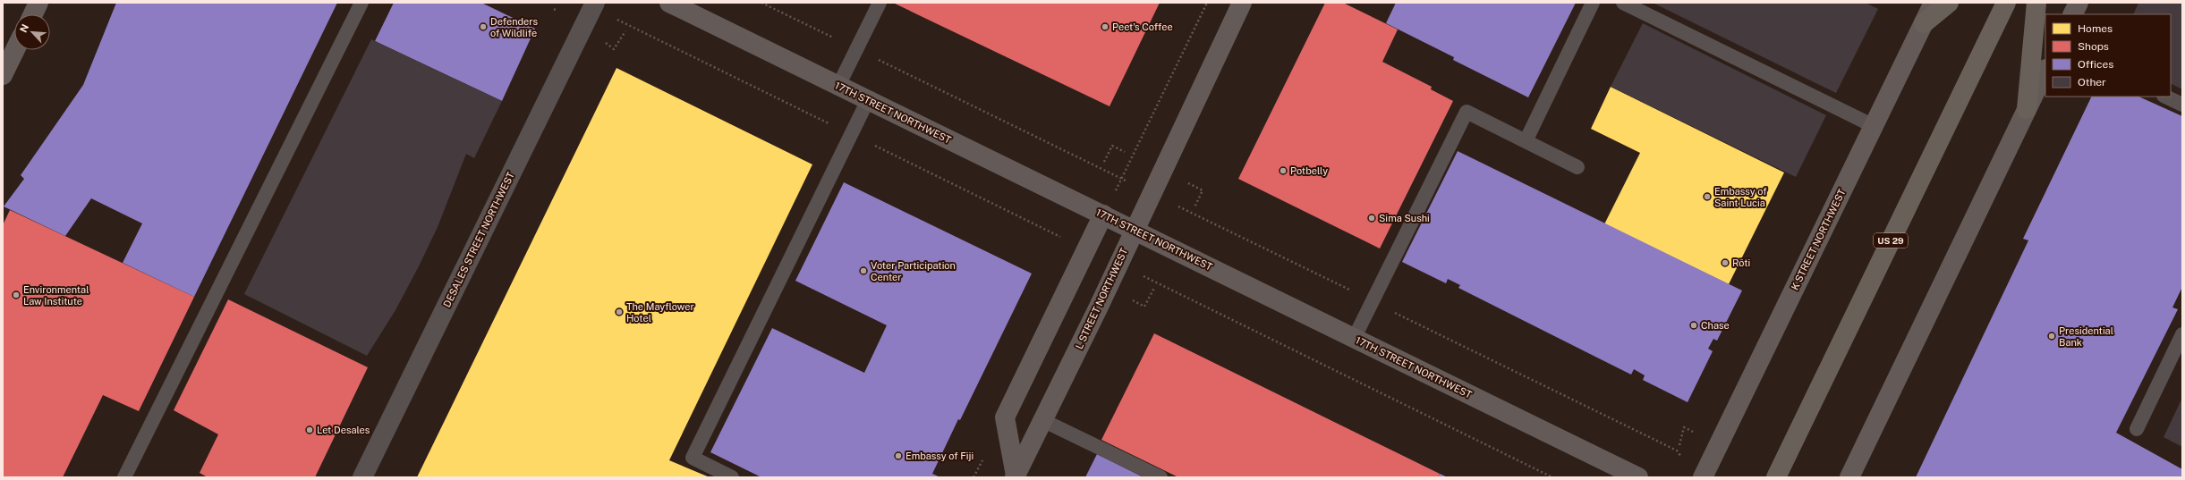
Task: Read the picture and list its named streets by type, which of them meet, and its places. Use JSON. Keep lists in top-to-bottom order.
{
  "streets": {
    "highway": ["US 29"],
    "main road": ["17TH STREET NORTHWEST", "K STREET NORTHWEST", "L STREET NORTHWEST"],
    "street": ["DESALES STREET NORTHWEST"]
  },
  "crossings": [
    ["17TH STREET NORTHWEST", "L STREET NORTHWEST"]
  ],
  "places": [
    "Defenders of Wildlife",
    "Peet's Coffee",
    "Potbelly",
    "Embassy of Saint Lucia",
    "Sima Sushi",
    "Rōti",
    "Voter Participation Center",
    "Environmental Law Institute",
    "The Mayflower Hotel",
    "Chase",
    "Presidential Bank",
    "Let Desales",
    "Embassy of Fiji"
  ],
  "legend": [
    "Homes",
    "Shops",
    "Offices",
    "Other"
  ],
  "north": "top left"
}
